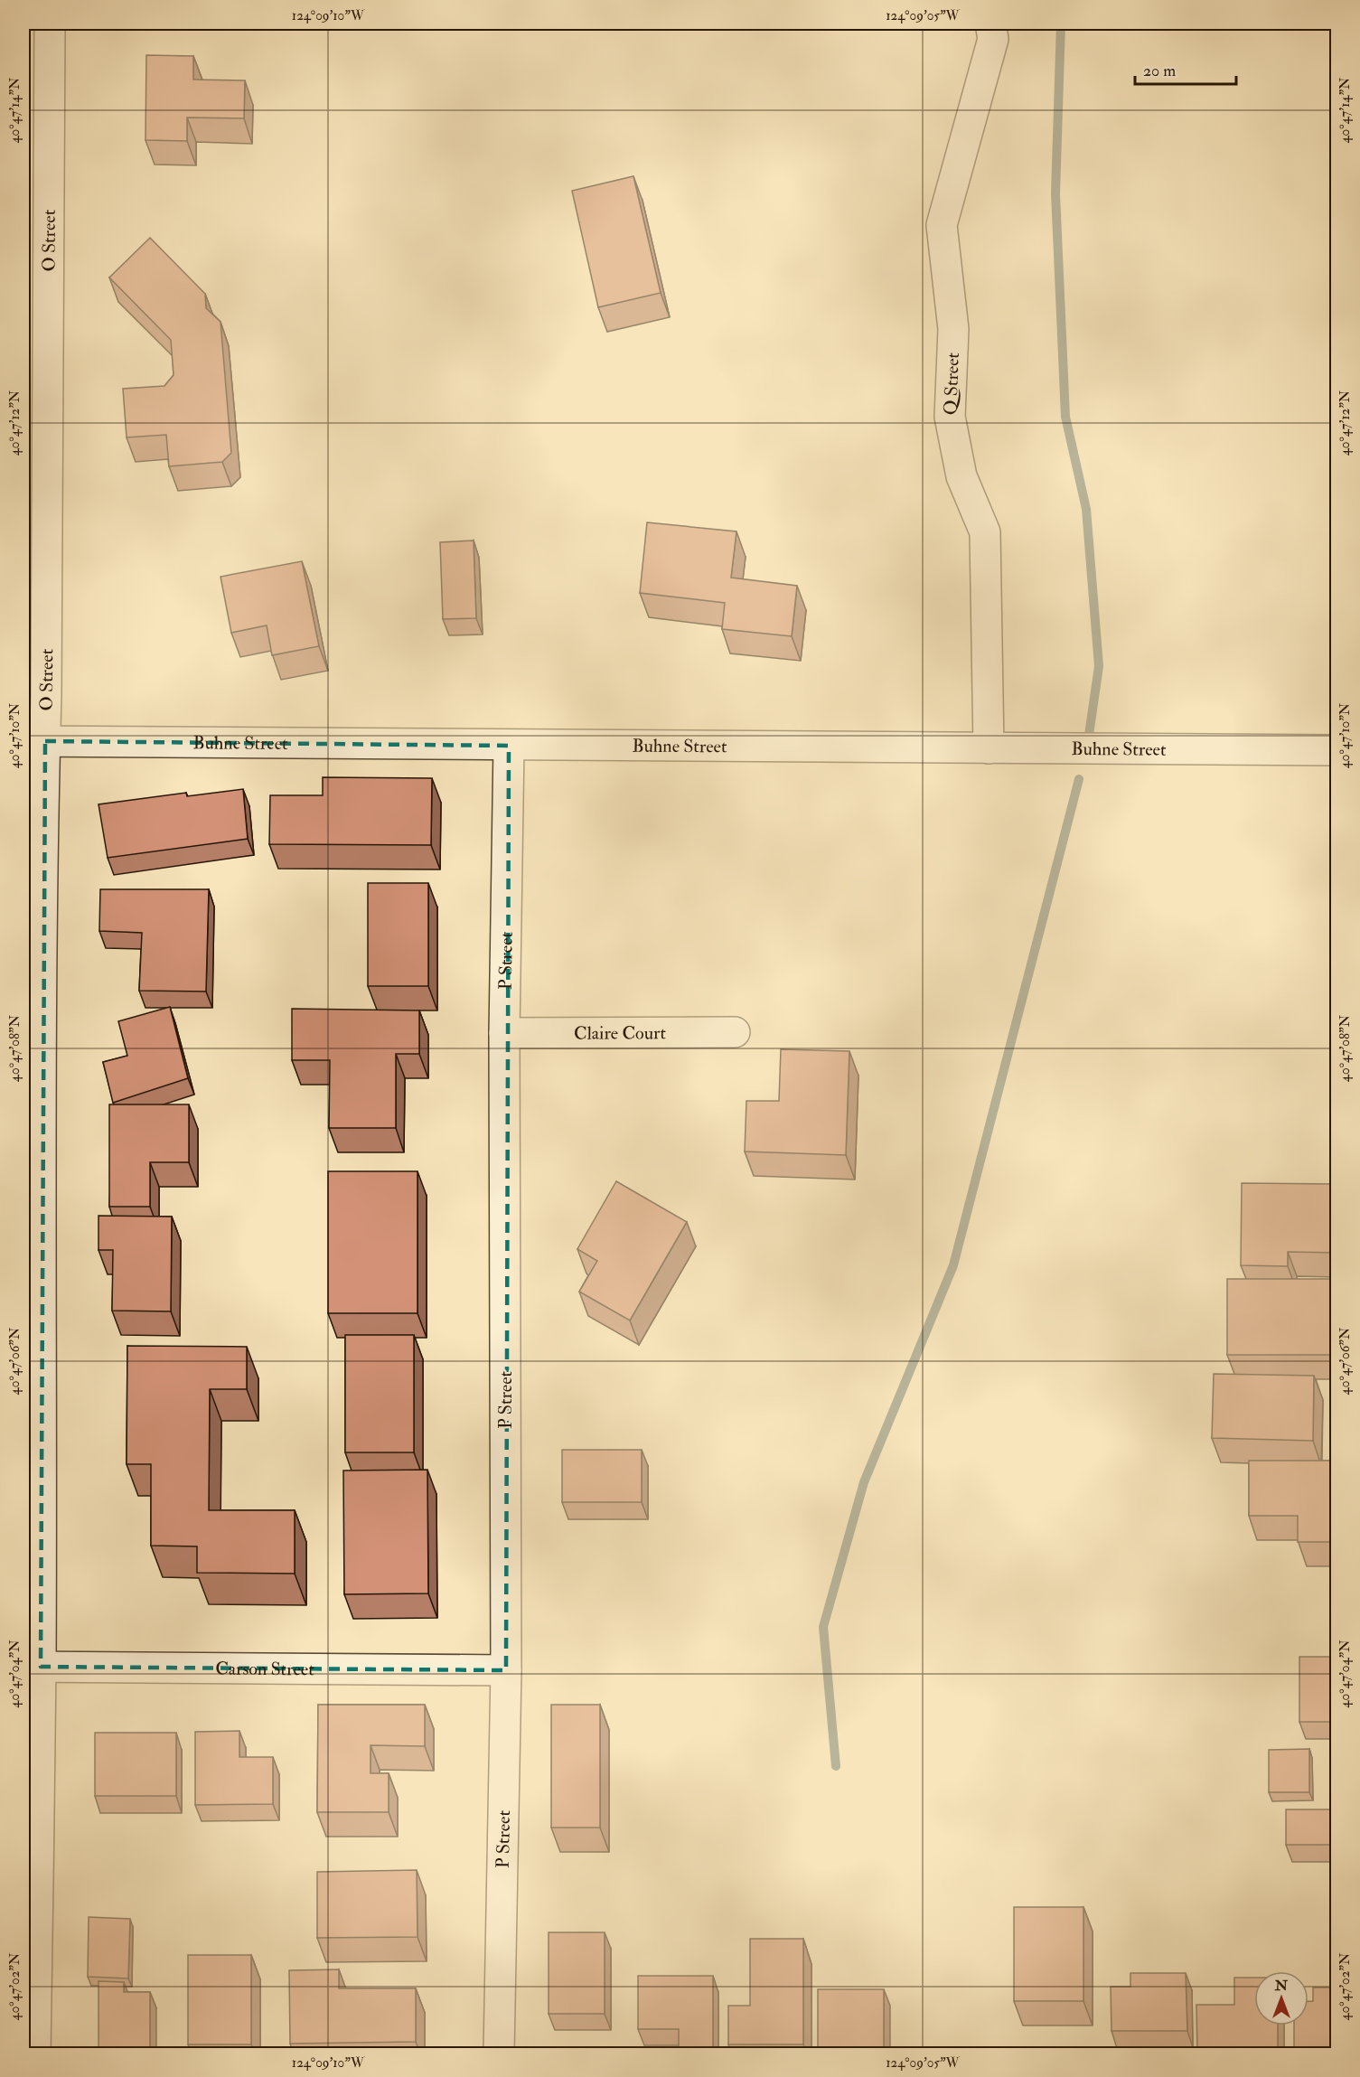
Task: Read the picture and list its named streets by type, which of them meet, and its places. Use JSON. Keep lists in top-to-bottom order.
{
  "streets": {
    "street": [
      "O Street",
      "Q Street",
      "Buhne Street",
      "P Street",
      "Claire Court",
      "Carson Street"
    ]
  },
  "crossings": [
    ["O Street", "Buhne Street"],
    ["O Street", "Carson Street"],
    ["Q Street", "Buhne Street"],
    ["Buhne Street", "P Street"],
    ["P Street", "Claire Court"],
    ["P Street", "Carson Street"]
  ],
  "scale_bar": "20 m",
  "north": "top",
  "coordinates": [
    "124°09'10\"W",
    "124°09'05\"W",
    "40°47'14\"N",
    "40°47'12\"N",
    "40°47'10\"N",
    "40°47'08\"N",
    "40°47'06\"N",
    "40°47'04\"N",
    "40°47'02\"N"
  ]
}
